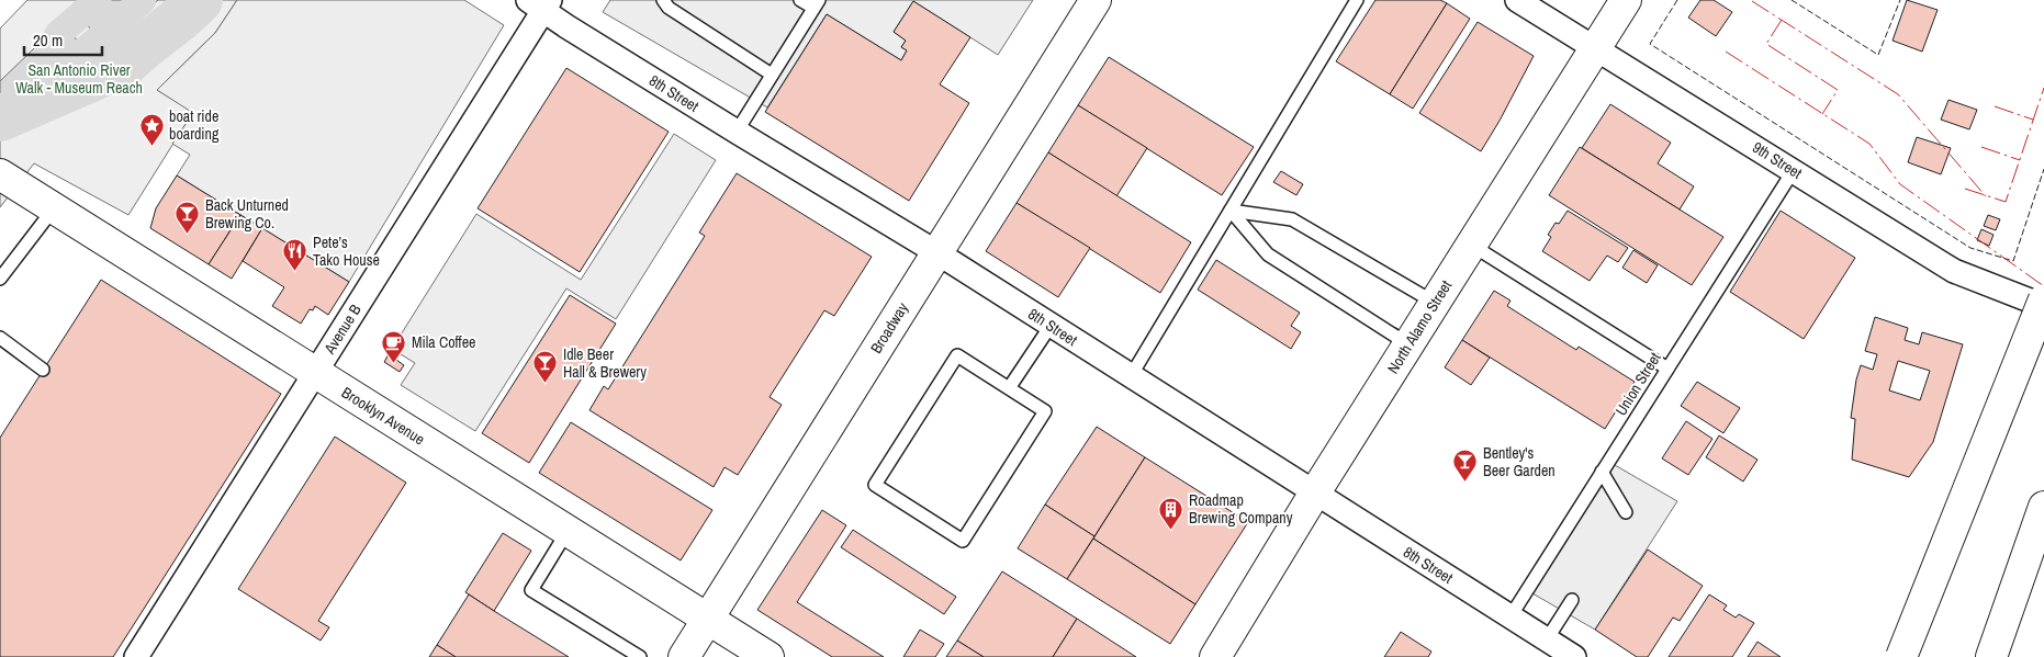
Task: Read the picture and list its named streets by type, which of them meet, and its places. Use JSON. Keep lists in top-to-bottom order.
{
  "streets": {
    "main road": ["North Alamo Street", "Broadway", "Brooklyn Avenue"],
    "street": ["8th Street", "9th Street", "Avenue B"],
    "lane": ["Union Street"]
  },
  "crossings": [
    ["8th Street", "North Alamo Street"],
    ["8th Street", "Broadway"],
    ["8th Street", "Avenue B"],
    ["8th Street", "Union Street"],
    ["9th Street", "North Alamo Street"],
    ["9th Street", "Union Street"],
    ["Broadway", "Brooklyn Avenue"],
    ["Avenue B", "Brooklyn Avenue"]
  ],
  "parks": ["San Antonio River Walk - Museum Reach"],
  "places": {
    "place": ["boat ride boarding"],
    "bar": ["Back Unturned Brewing Co.", "Idle Beer Hall & Brewery", "Bentley's Beer Garden"],
    "restaurant": ["Pete’s Tako House"],
    "cafe": ["Mila Coffee"],
    "building": ["Roadmap Brewing Company"]
  },
  "scale_bar": "20 m"
}
